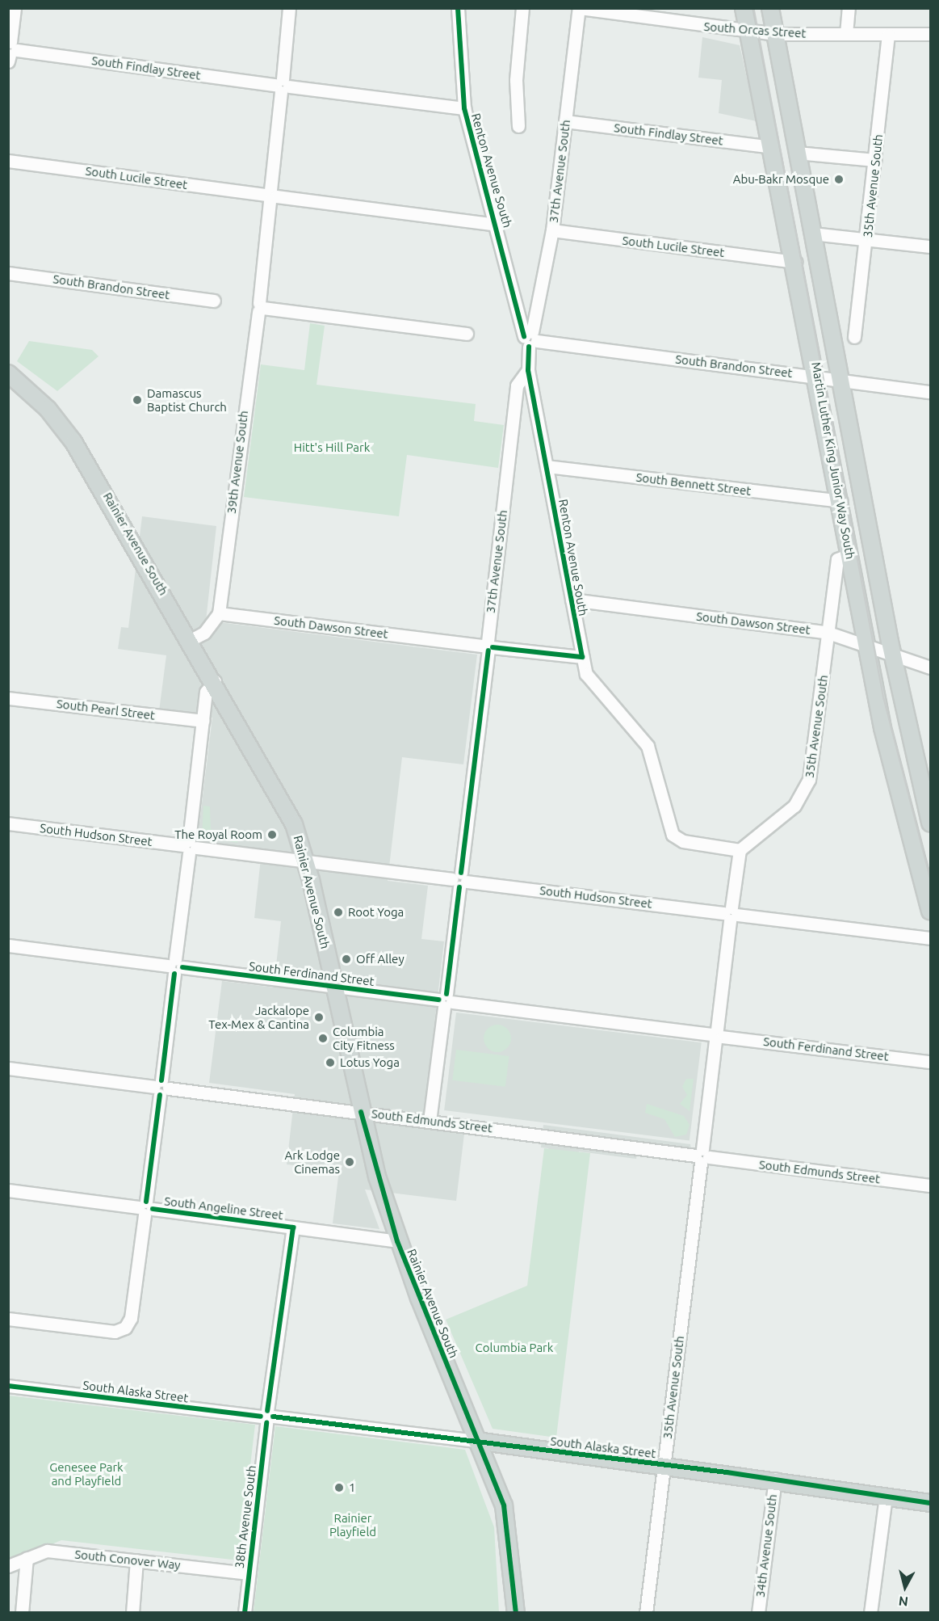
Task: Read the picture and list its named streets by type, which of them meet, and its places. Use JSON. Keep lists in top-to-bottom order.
{
  "streets": {
    "main road": ["Martin Luther King Junior Way South", "Rainier Avenue South", "South Alaska Street"],
    "street": [
      "South Orcas Street",
      "South Findlay Street",
      "Renton Avenue South",
      "37th Avenue South",
      "South Lucile Street",
      "35th Avenue South",
      "South Brandon Street",
      "39th Avenue South",
      "South Bennett Street",
      "South Dawson Street",
      "South Pearl Street",
      "South Hudson Street",
      "South Ferdinand Street",
      "South Edmunds Street",
      "South Angeline Street",
      "38th Avenue South",
      "34th Avenue South",
      "South Conover Way"
    ]
  },
  "crossings": [
    ["South Orcas Street", "37th Avenue South"],
    ["South Orcas Street", "35th Avenue South"],
    ["South Orcas Street", "Martin Luther King Junior Way South"],
    ["South Findlay Street", "Renton Avenue South"],
    ["South Findlay Street", "37th Avenue South"],
    ["South Findlay Street", "Martin Luther King Junior Way South"],
    ["South Findlay Street", "39th Avenue South"],
    ["Renton Avenue South", "37th Avenue South"],
    ["Renton Avenue South", "South Lucile Street"],
    ["Renton Avenue South", "35th Avenue South"],
    ["Renton Avenue South", "South Brandon Street"],
    ["Renton Avenue South", "South Bennett Street"],
    ["Renton Avenue South", "South Dawson Street"],
    ["37th Avenue South", "South Lucile Street"],
    ["37th Avenue South", "South Brandon Street"],
    ["37th Avenue South", "South Dawson Street"],
    ["37th Avenue South", "South Hudson Street"],
    ["37th Avenue South", "South Ferdinand Street"],
    ["37th Avenue South", "South Edmunds Street"],
    ["South Lucile Street", "Martin Luther King Junior Way South"],
    ["South Lucile Street", "39th Avenue South"],
    ["35th Avenue South", "Martin Luther King Junior Way South"],
    ["35th Avenue South", "South Dawson Street"],
    ["35th Avenue South", "South Hudson Street"],
    ["35th Avenue South", "South Ferdinand Street"],
    ["35th Avenue South", "South Edmunds Street"],
    ["35th Avenue South", "South Alaska Street"],
    ["South Brandon Street", "Martin Luther King Junior Way South"],
    ["Martin Luther King Junior Way South", "South Bennett Street"],
    ["Martin Luther King Junior Way South", "South Dawson Street"],
    ["39th Avenue South", "South Dawson Street"],
    ["Rainier Avenue South", "South Hudson Street"],
    ["Rainier Avenue South", "South Ferdinand Street"],
    ["Rainier Avenue South", "South Edmunds Street"],
    ["Rainier Avenue South", "South Angeline Street"],
    ["Rainier Avenue South", "South Alaska Street"],
    ["South Angeline Street", "38th Avenue South"],
    ["South Alaska Street", "38th Avenue South"],
    ["South Alaska Street", "34th Avenue South"],
    ["38th Avenue South", "South Conover Way"]
  ],
  "parks": [
    "Hitt's Hill Park",
    "Columbia Park",
    "Genesee Park and Playfield",
    "Rainier Playfield"
  ],
  "places": [
    "Abu-Bakr Mosque",
    "Damascus Baptist Church",
    "The Royal Room",
    "Root Yoga",
    "Off Alley",
    "Jackalope Tex-Mex & Cantina",
    "Columbia City Fitness",
    "Lotus Yoga",
    "Ark Lodge Cinemas",
    "1"
  ],
  "north": "bottom"
}
